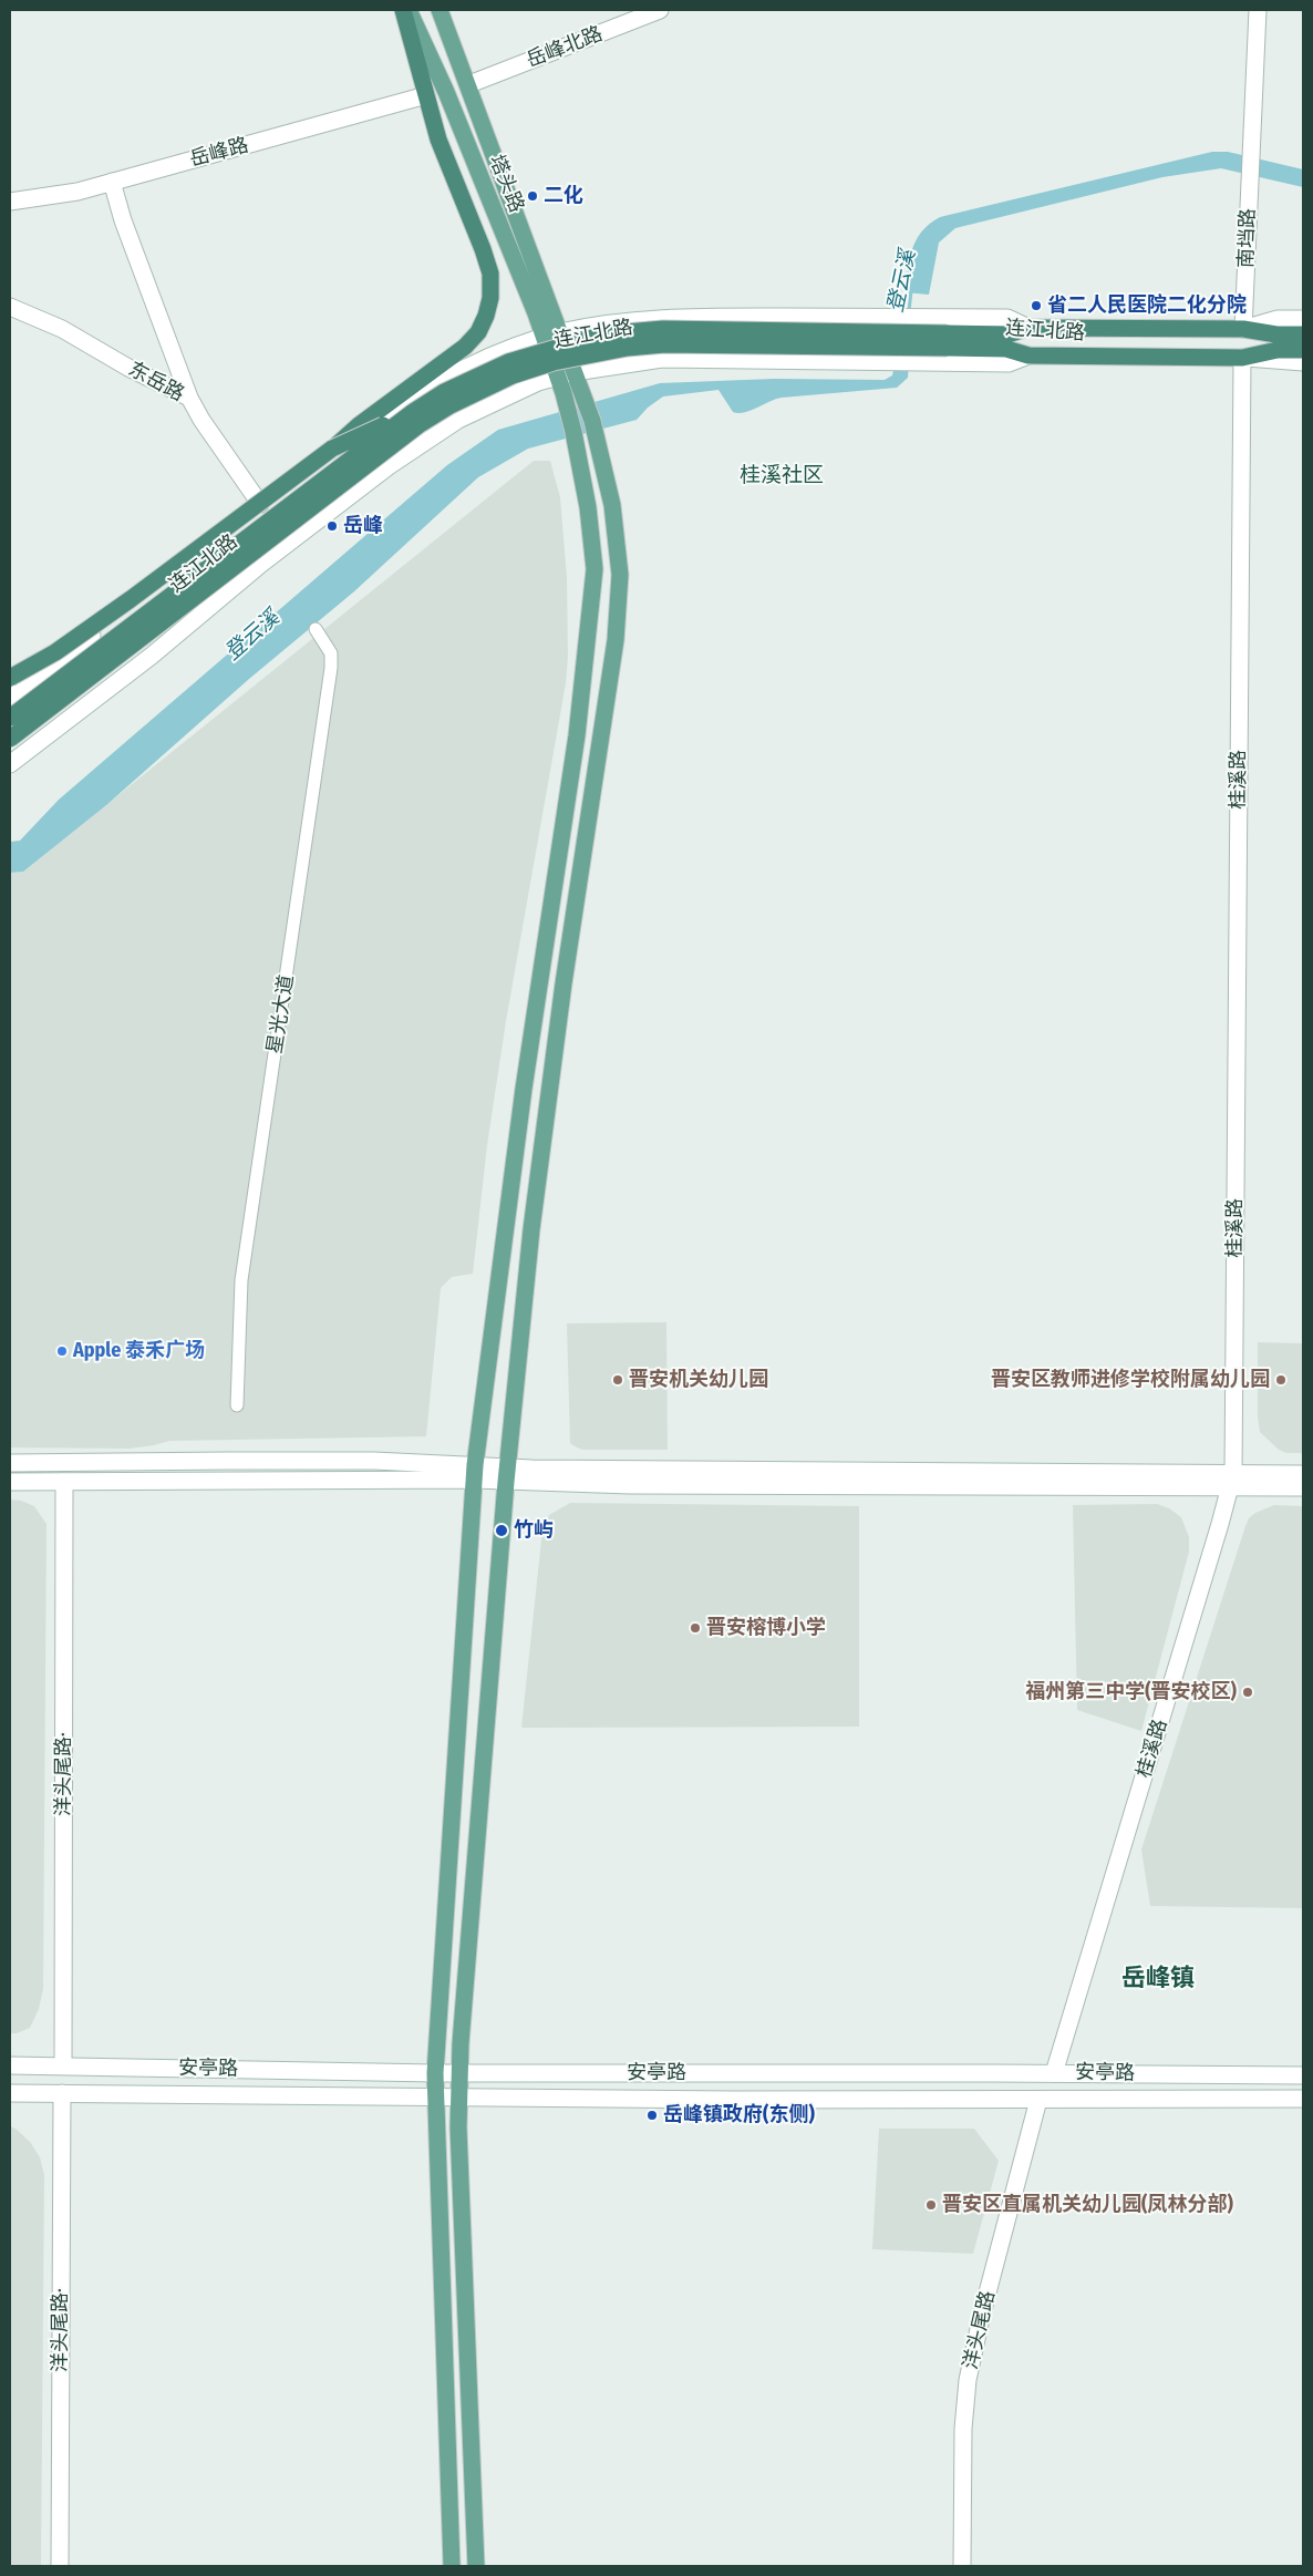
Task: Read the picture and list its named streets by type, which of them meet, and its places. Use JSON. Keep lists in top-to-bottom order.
{
  "streets": {
    "highway": ["连江北路"],
    "main road": [
      "岳峰北路",
      "岳峰路",
      "塔头路",
      "南垱路",
      "东岳路",
      "桂溪路",
      "洋头尾路·",
      "安亭路",
      "洋头尾路"
    ],
    "street": ["星光大道"]
  },
  "crossings": [
    ["岳峰北路", "塔头路"],
    ["塔头路", "安亭路"],
    ["南垱路", "连江北路"],
    ["连江北路", "桂溪路"],
    ["桂溪路", "安亭路"],
    ["洋头尾路·", "安亭路"],
    ["安亭路", "洋头尾路"]
  ],
  "districts": ["桂溪社区", "岳峰镇"],
  "water": ["登云溪"],
  "places": [
    "二化",
    "省二人民医院二化分院",
    "岳峰",
    "Apple 泰禾广场",
    "晋安机关幼儿园",
    "晋安区教师进修学校附属幼儿园",
    "竹屿",
    "晋安榕博小学",
    "福州第三中学(晋安校区)",
    "岳峰镇政府(东侧)",
    "晋安区直属机关幼儿园(凤林分部)"
  ]
}
